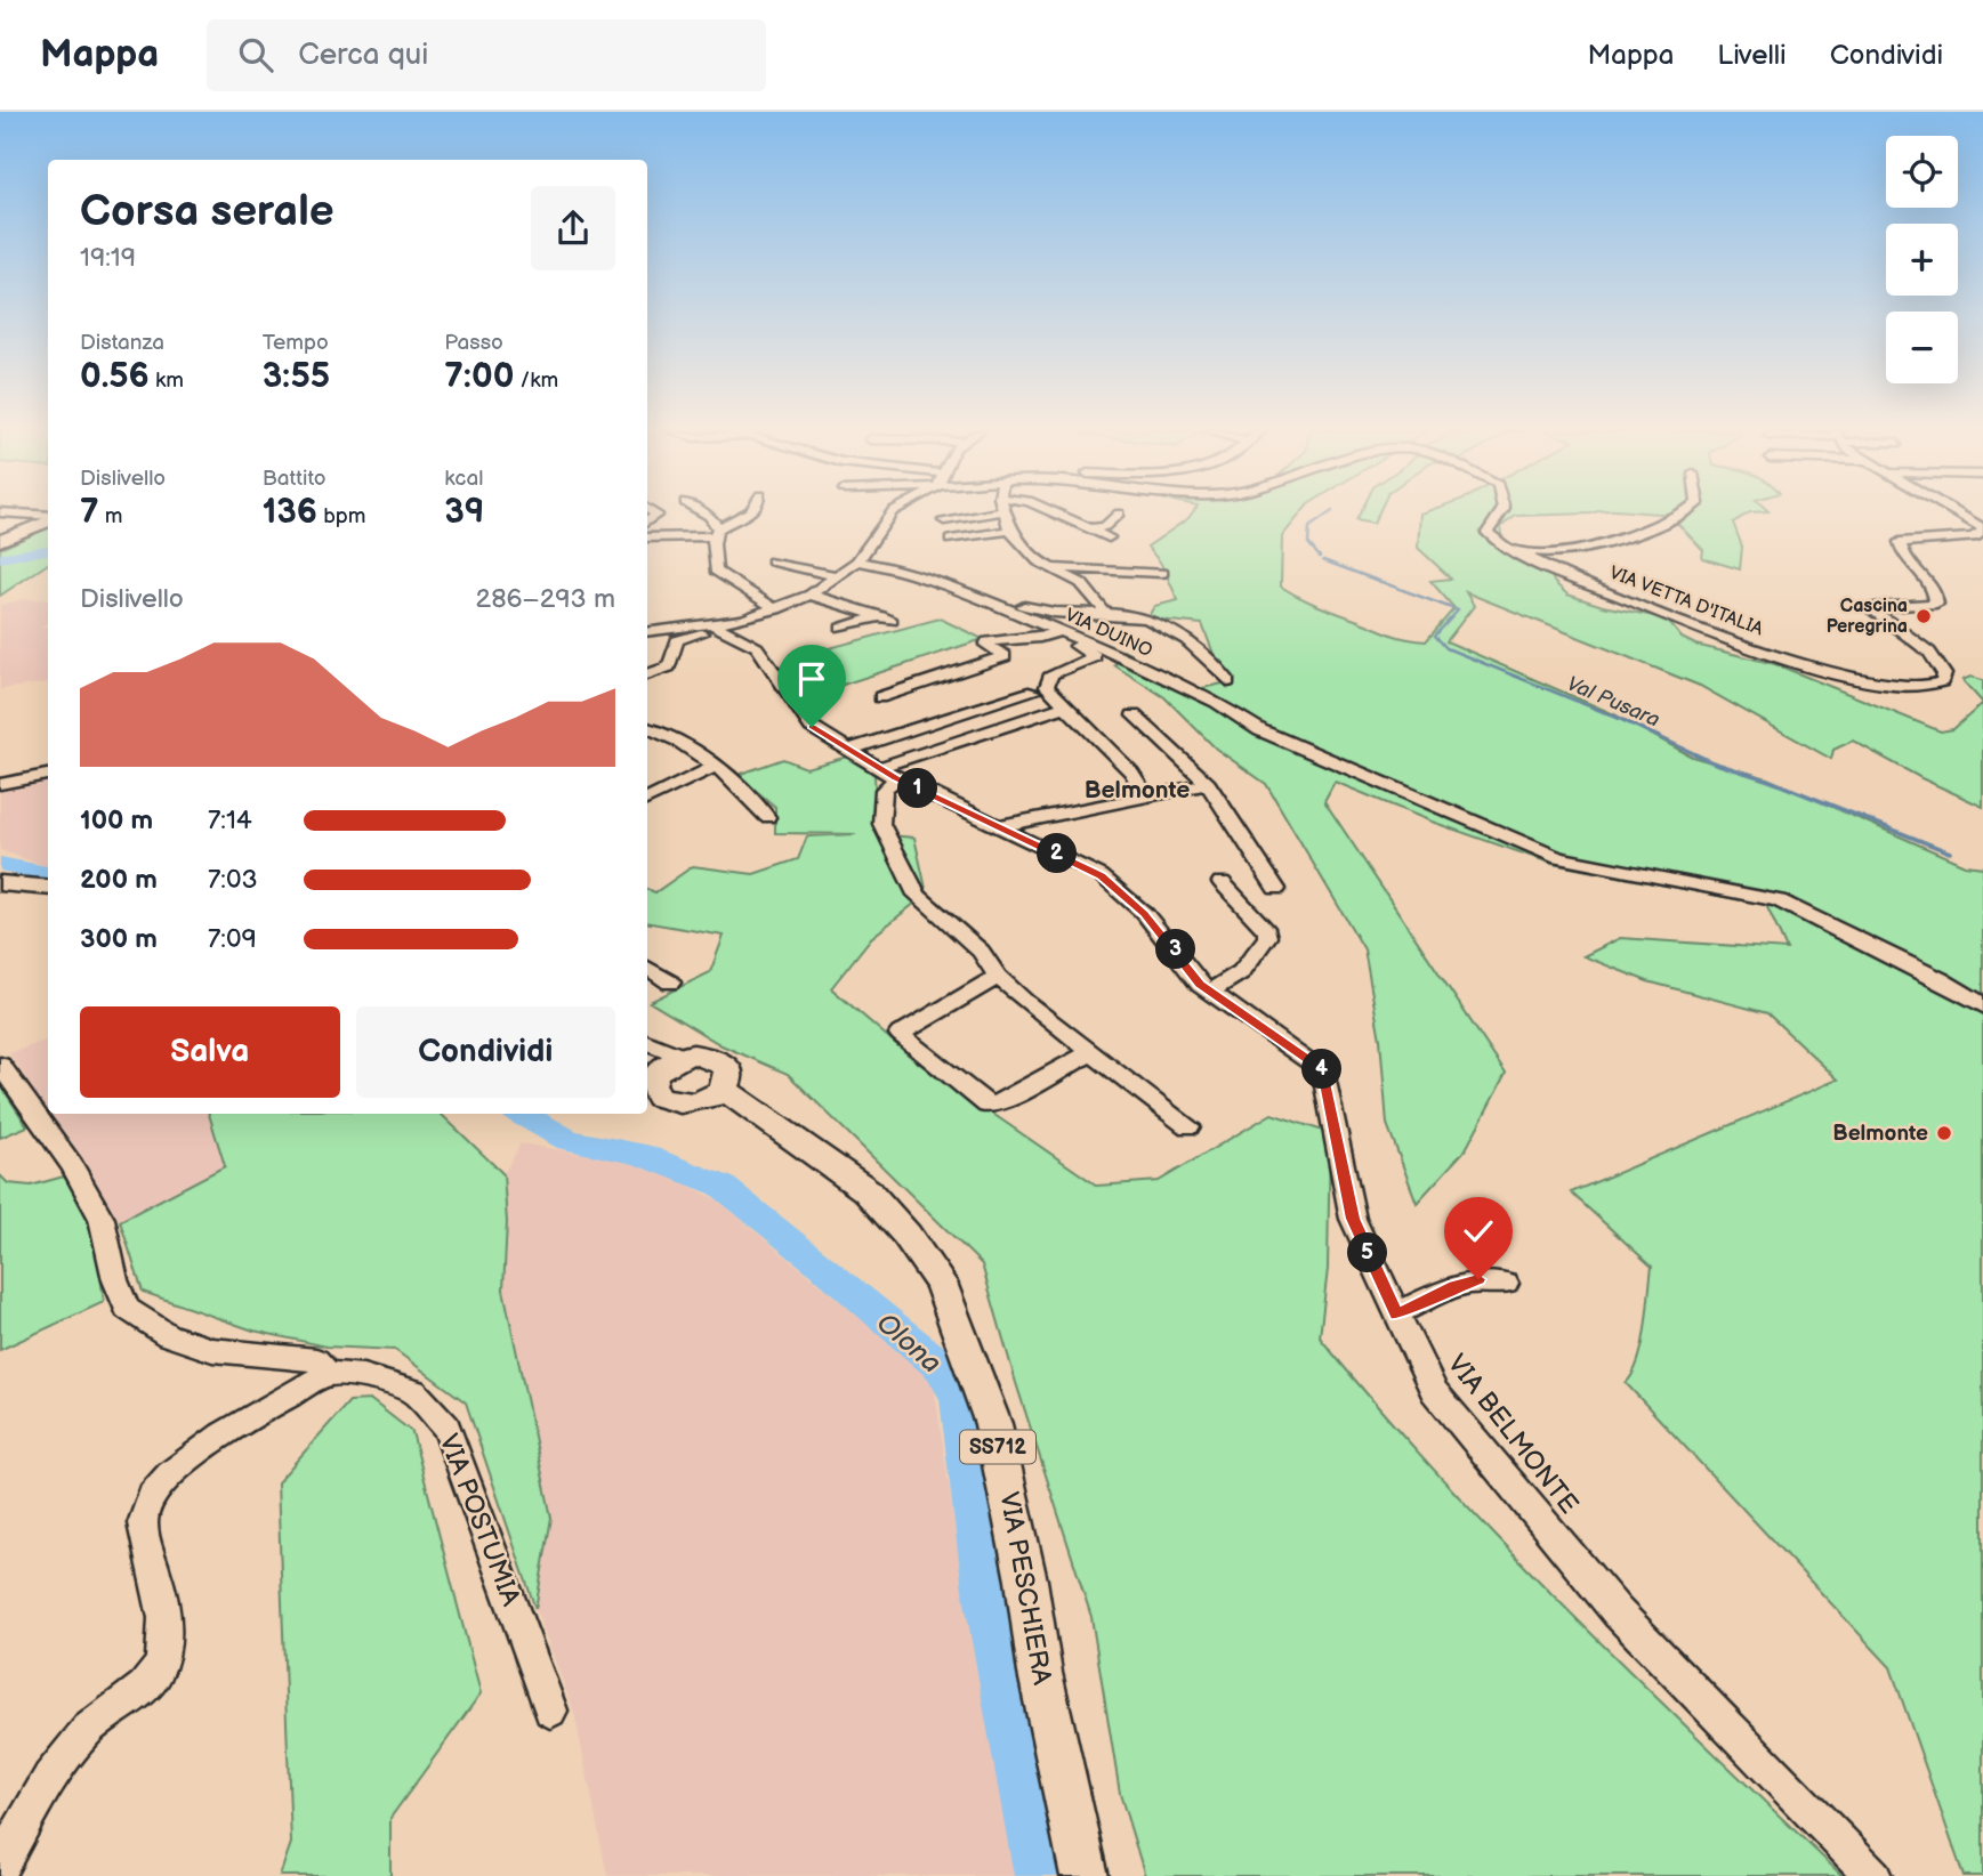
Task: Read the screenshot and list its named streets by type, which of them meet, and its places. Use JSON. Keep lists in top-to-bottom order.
{
  "streets": {
    "main road": ["SS712", "VIA PESCHIERA"],
    "street": [
      "VIA VETTA D'ITALIA",
      "VIA DUINO",
      "VIA BELMONTE",
      "VIA POSTUMIA"
    ]
  },
  "districts": ["Belmonte"],
  "water": ["Val Pusara", "Olona"],
  "places": ["Cascina Peregrina", "Belmonte"],
  "page": {
    "header": "Mappa",
    "search": "Cerca qui",
    "nav": ["Mappa", "Livelli", "Condividi"],
    "map_buttons": ["+", "−"],
    "heading": ["Corsa serale", "19:19"],
    "stats": [
      ["Distanza", "0.56 km"],
      ["Tempo", "3:55"],
      ["Passo", "7:00 /km"],
      ["Dislivello", "7 m"],
      ["Battito", "136 bpm"],
      ["kcal", "39"]
    ],
    "chart": ["Dislivello", "286–293 m"],
    "pins": [
      "1",
      "2",
      "3",
      "4",
      "5"
    ],
    "list": [
      {
        "name": "100 m",
        "note": "7:14"
      },
      {
        "name": "200 m",
        "note": "7:03"
      },
      {
        "name": "300 m",
        "note": "7:09"
      }
    ],
    "buttons": ["Salva", "Condividi"]
  }
}
